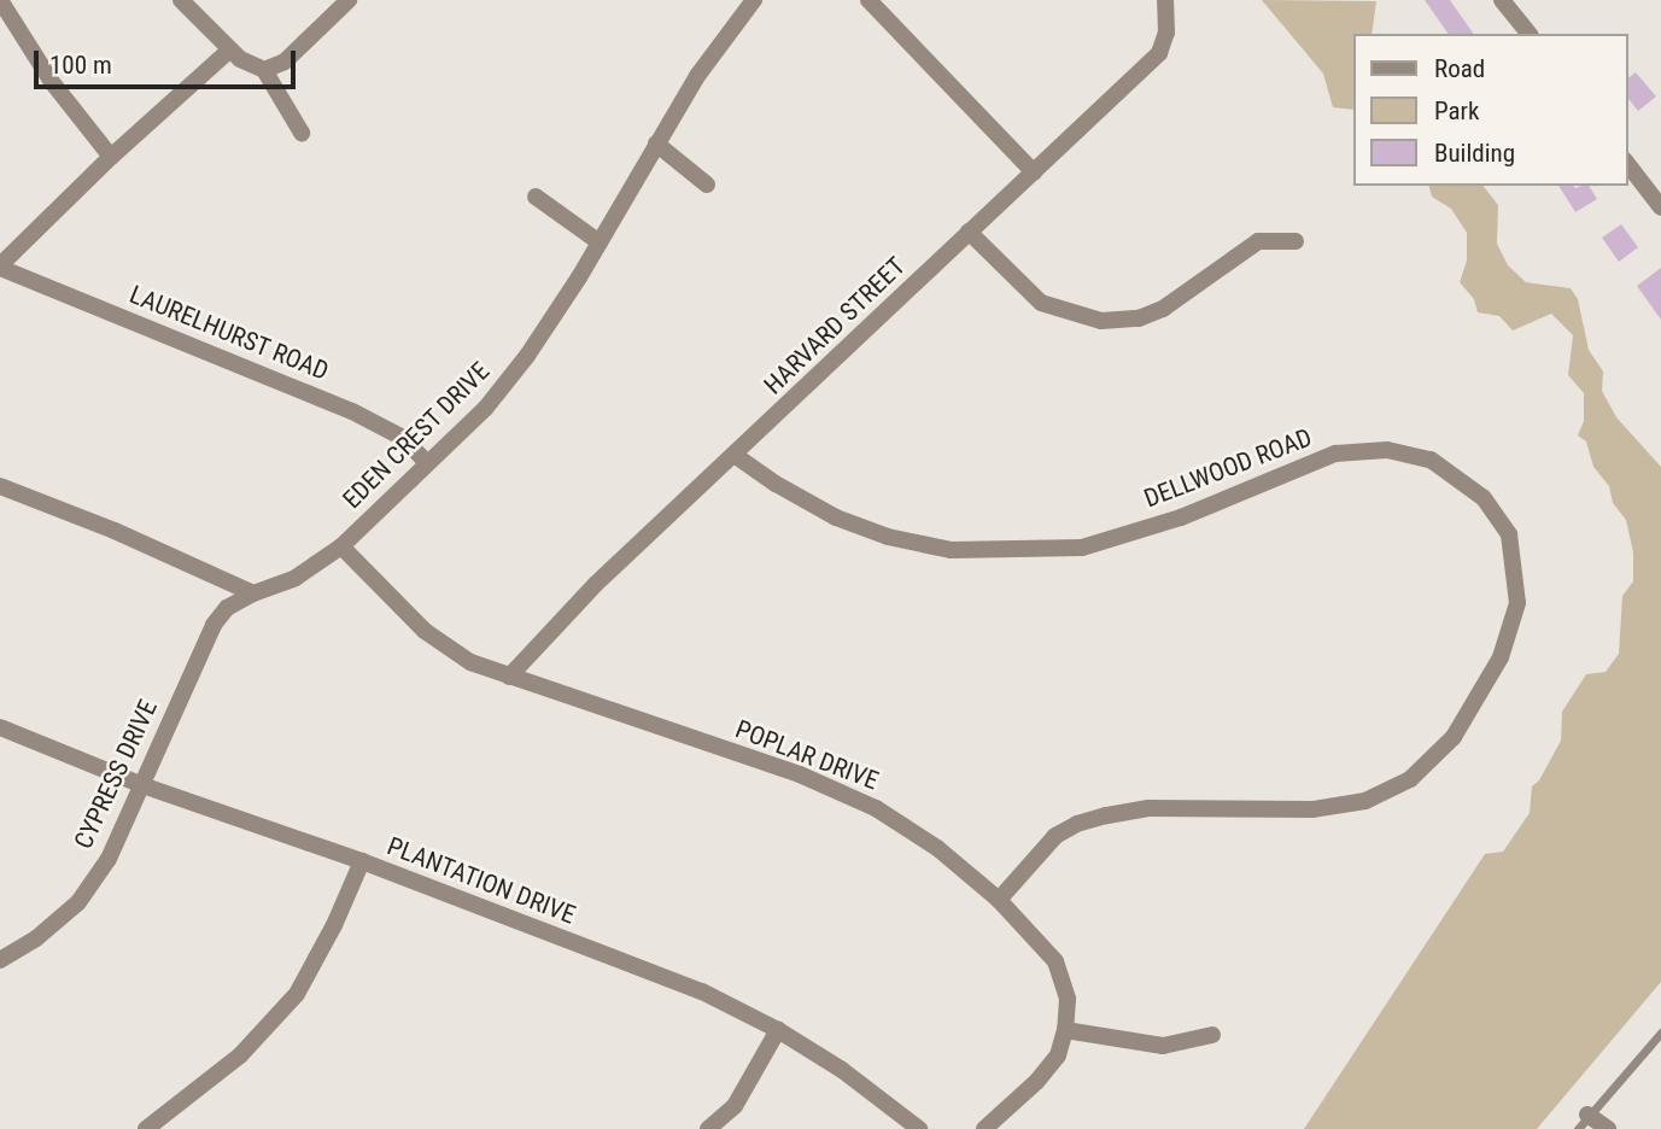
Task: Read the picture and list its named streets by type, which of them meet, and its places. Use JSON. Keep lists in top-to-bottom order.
{
  "streets": {
    "street": [
      "HARVARD STREET",
      "LAURELHURST ROAD",
      "EDEN CREST DRIVE",
      "DELLWOOD ROAD",
      "POPLAR DRIVE",
      "CYPRESS DRIVE",
      "PLANTATION DRIVE"
    ]
  },
  "crossings": [
    ["HARVARD STREET", "DELLWOOD ROAD"],
    ["HARVARD STREET", "POPLAR DRIVE"],
    ["LAURELHURST ROAD", "EDEN CREST DRIVE"],
    ["EDEN CREST DRIVE", "POPLAR DRIVE"],
    ["EDEN CREST DRIVE", "CYPRESS DRIVE"],
    ["DELLWOOD ROAD", "POPLAR DRIVE"],
    ["CYPRESS DRIVE", "PLANTATION DRIVE"]
  ],
  "legend": ["Road", "Park", "Building"],
  "scale_bar": "100 m"
}
